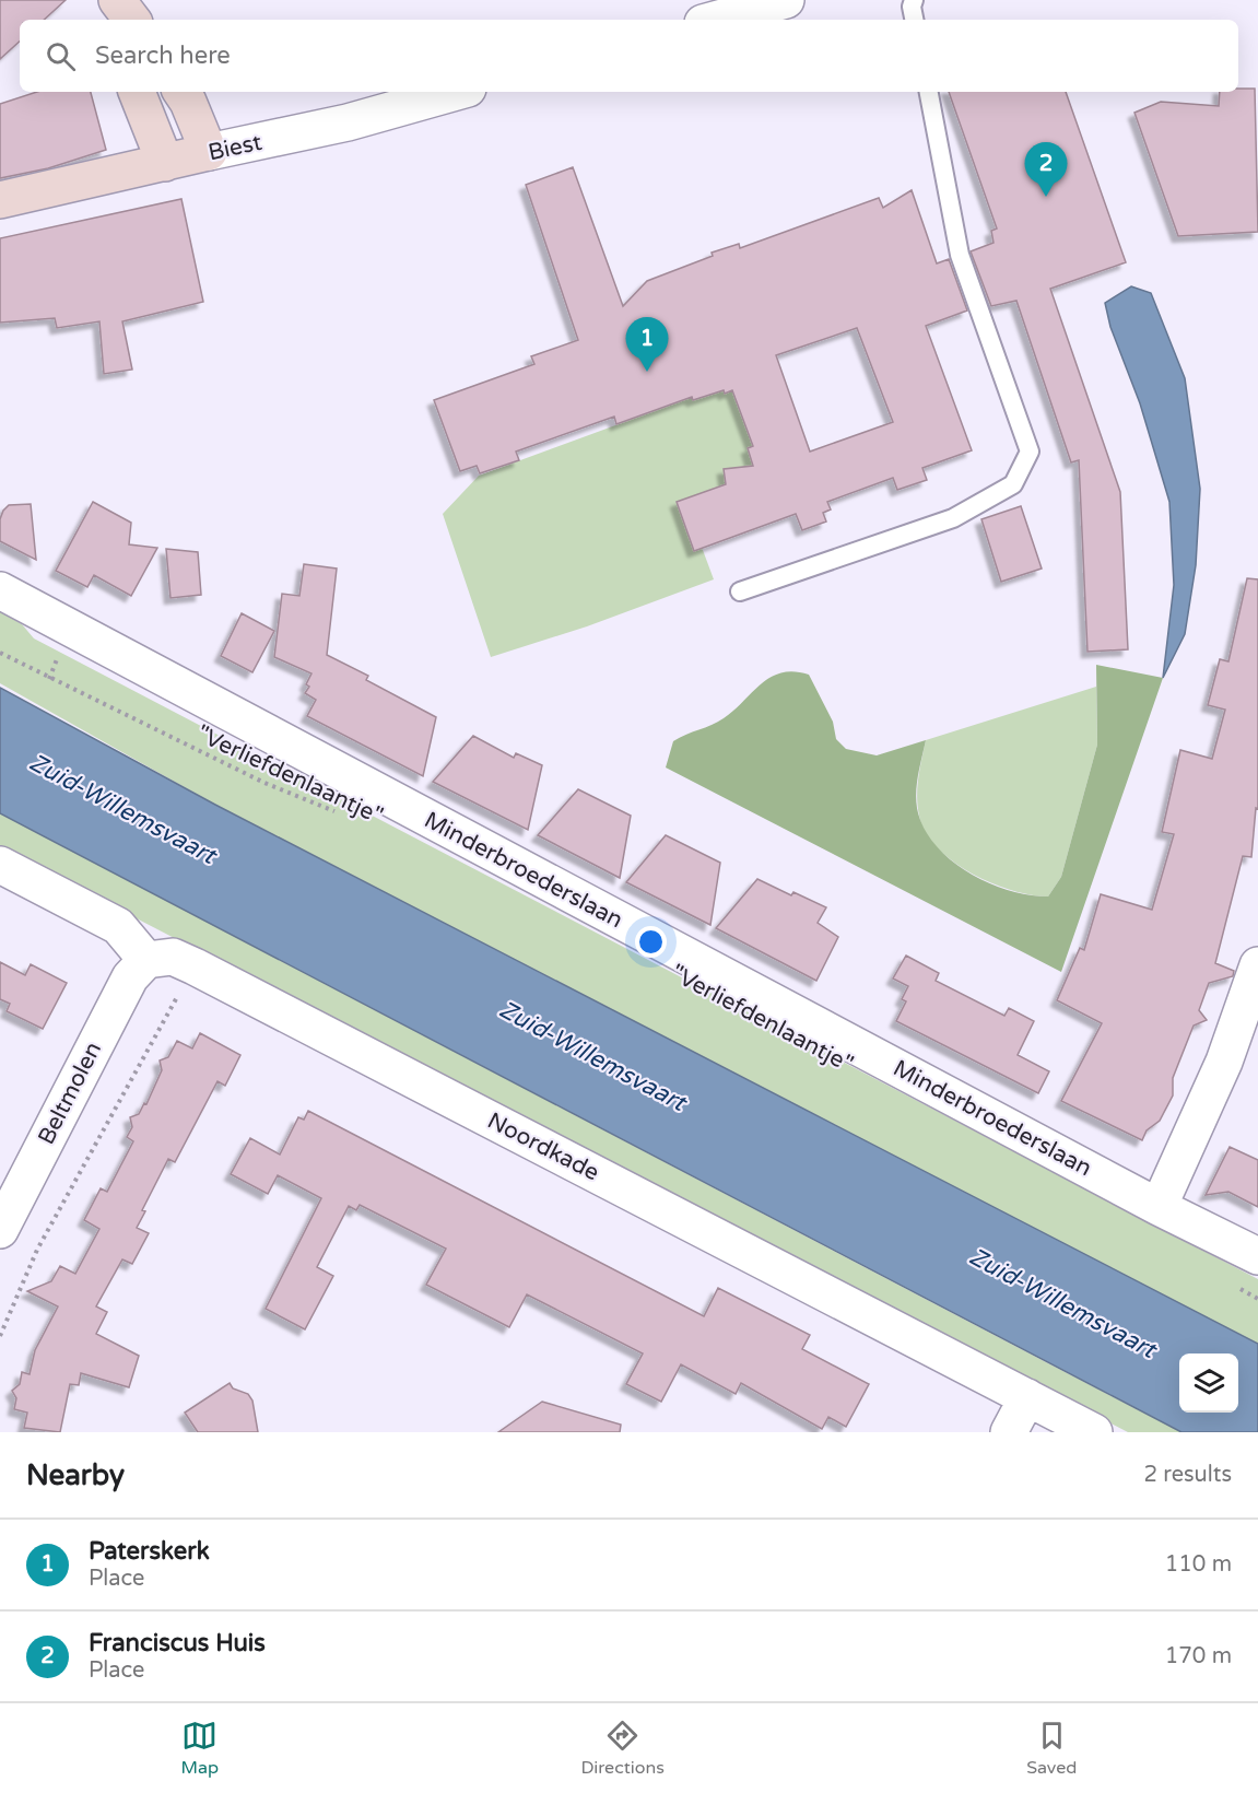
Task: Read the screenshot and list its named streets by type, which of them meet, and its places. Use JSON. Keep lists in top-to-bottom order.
{
  "streets": {
    "street": [
      "Biest",
      "Minderbroederslaan",
      "Beltmolen",
      "Noordkade"
    ],
    "path": ["\"Verliefdenlaantje\""]
  },
  "crossings": [
    ["Beltmolen", "Noordkade"]
  ],
  "water": ["Zuid-Willemsvaart"],
  "page": {
    "search": "Search here",
    "pins": ["2", "1"],
    "heading": ["Nearby", "2 results"],
    "list": [
      {
        "mark": "1",
        "name": "Paterskerk",
        "note": "Place",
        "value": "110 m"
      },
      {
        "mark": "2",
        "name": "Franciscus Huis",
        "note": "Place",
        "value": "170 m"
      }
    ],
    "nav": ["Map", "Directions", "Saved"]
  }
}
